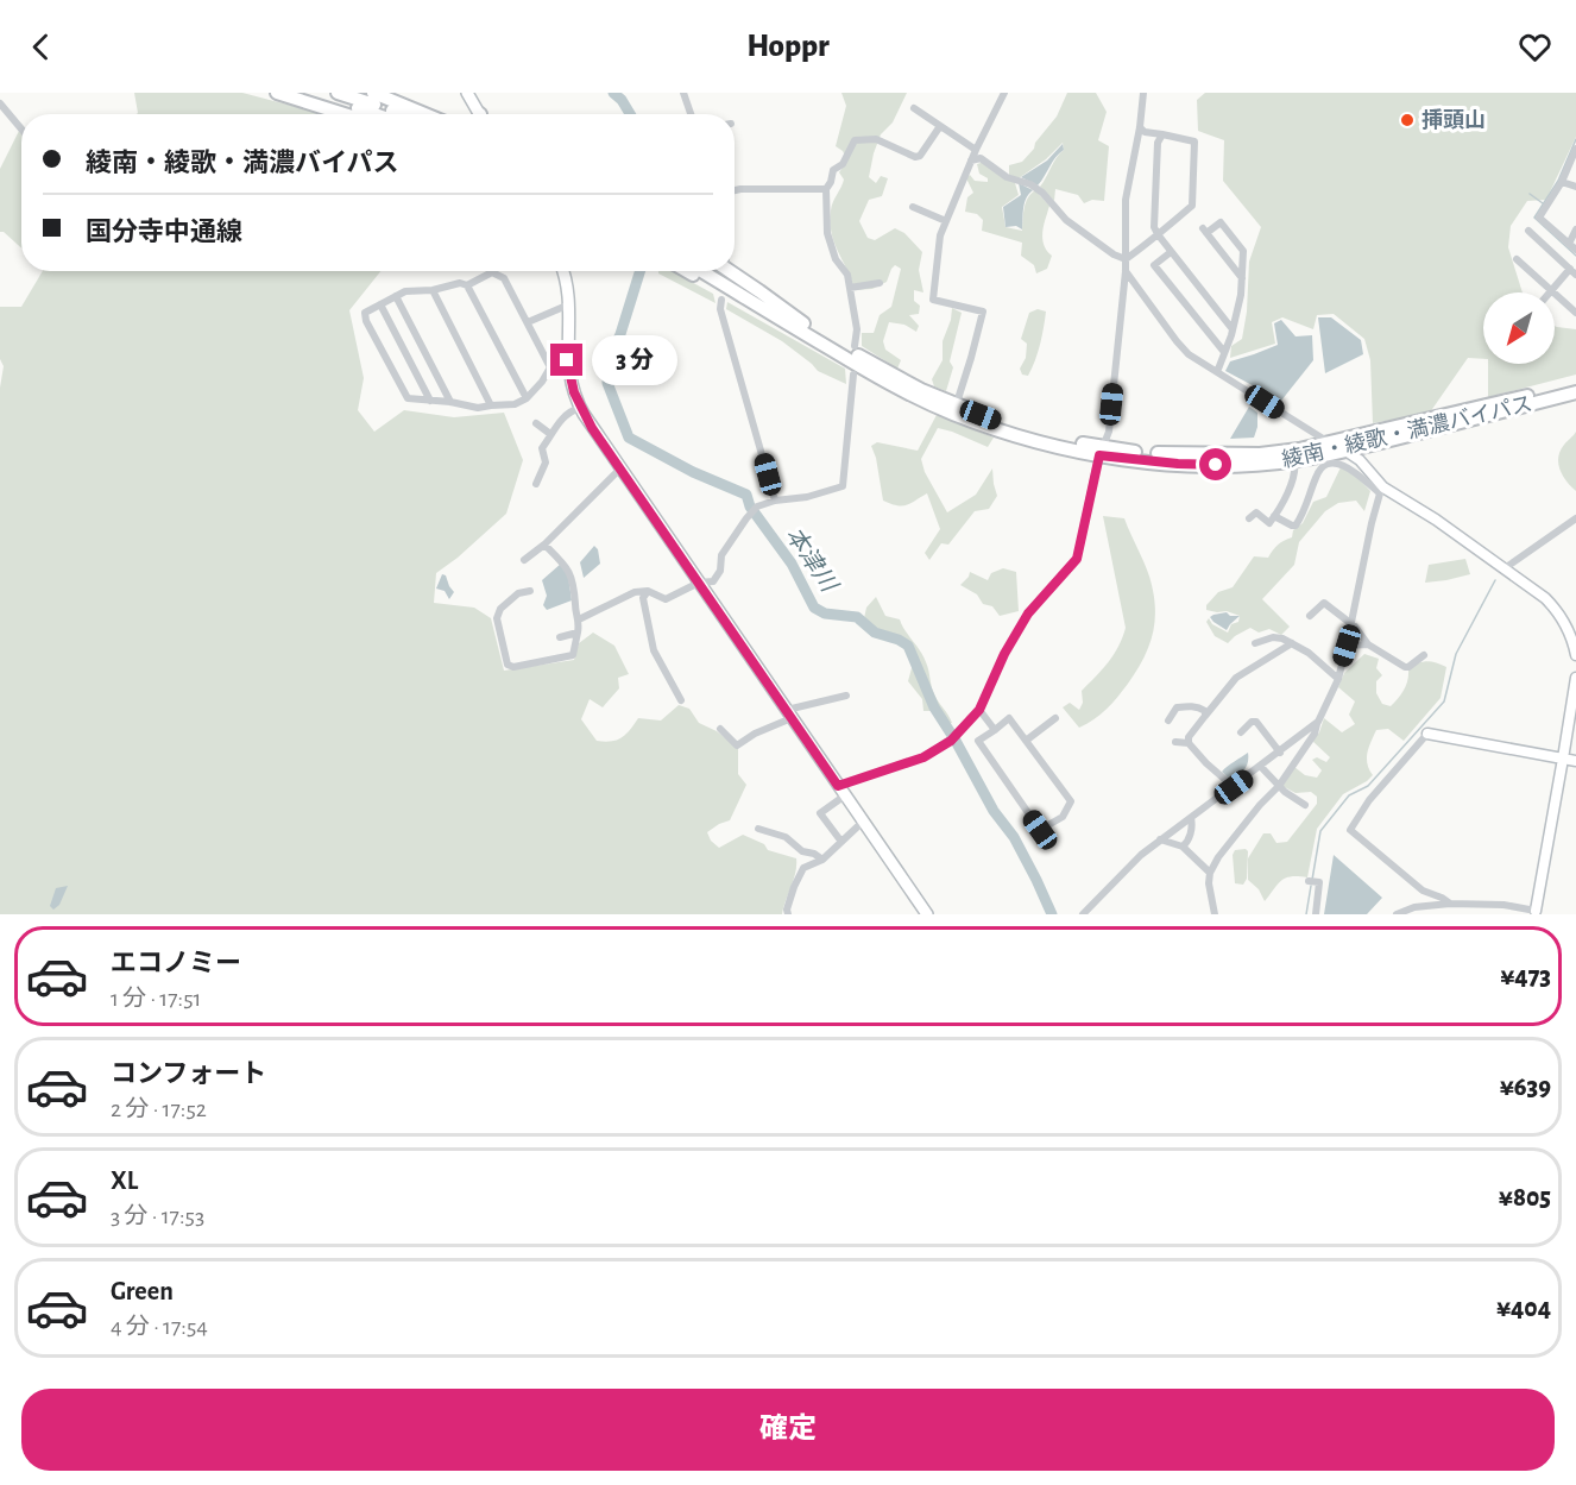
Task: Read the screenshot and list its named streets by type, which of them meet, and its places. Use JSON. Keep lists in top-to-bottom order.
{
  "streets": {
    "highway": ["綾南・綾歌・満濃バイパス"]
  },
  "water": ["本津川"],
  "places": ["挿頭山"],
  "north": "bottom left",
  "page": {
    "header": "Hoppr",
    "banner": ["綾南・綾歌・満濃バイパス", "国分寺中通線"],
    "bubble": "3 分",
    "list": [
      {
        "name": "エコノミー",
        "note": "1 分 · 17:51",
        "value": "¥473"
      },
      {
        "name": "コンフォート",
        "note": "2 分 · 17:52",
        "value": "¥639"
      },
      {
        "name": "XL",
        "note": "3 分 · 17:53",
        "value": "¥805"
      },
      {
        "name": "Green",
        "note": "4 分 · 17:54",
        "value": "¥404"
      }
    ],
    "buttons": "確定"
  }
}
